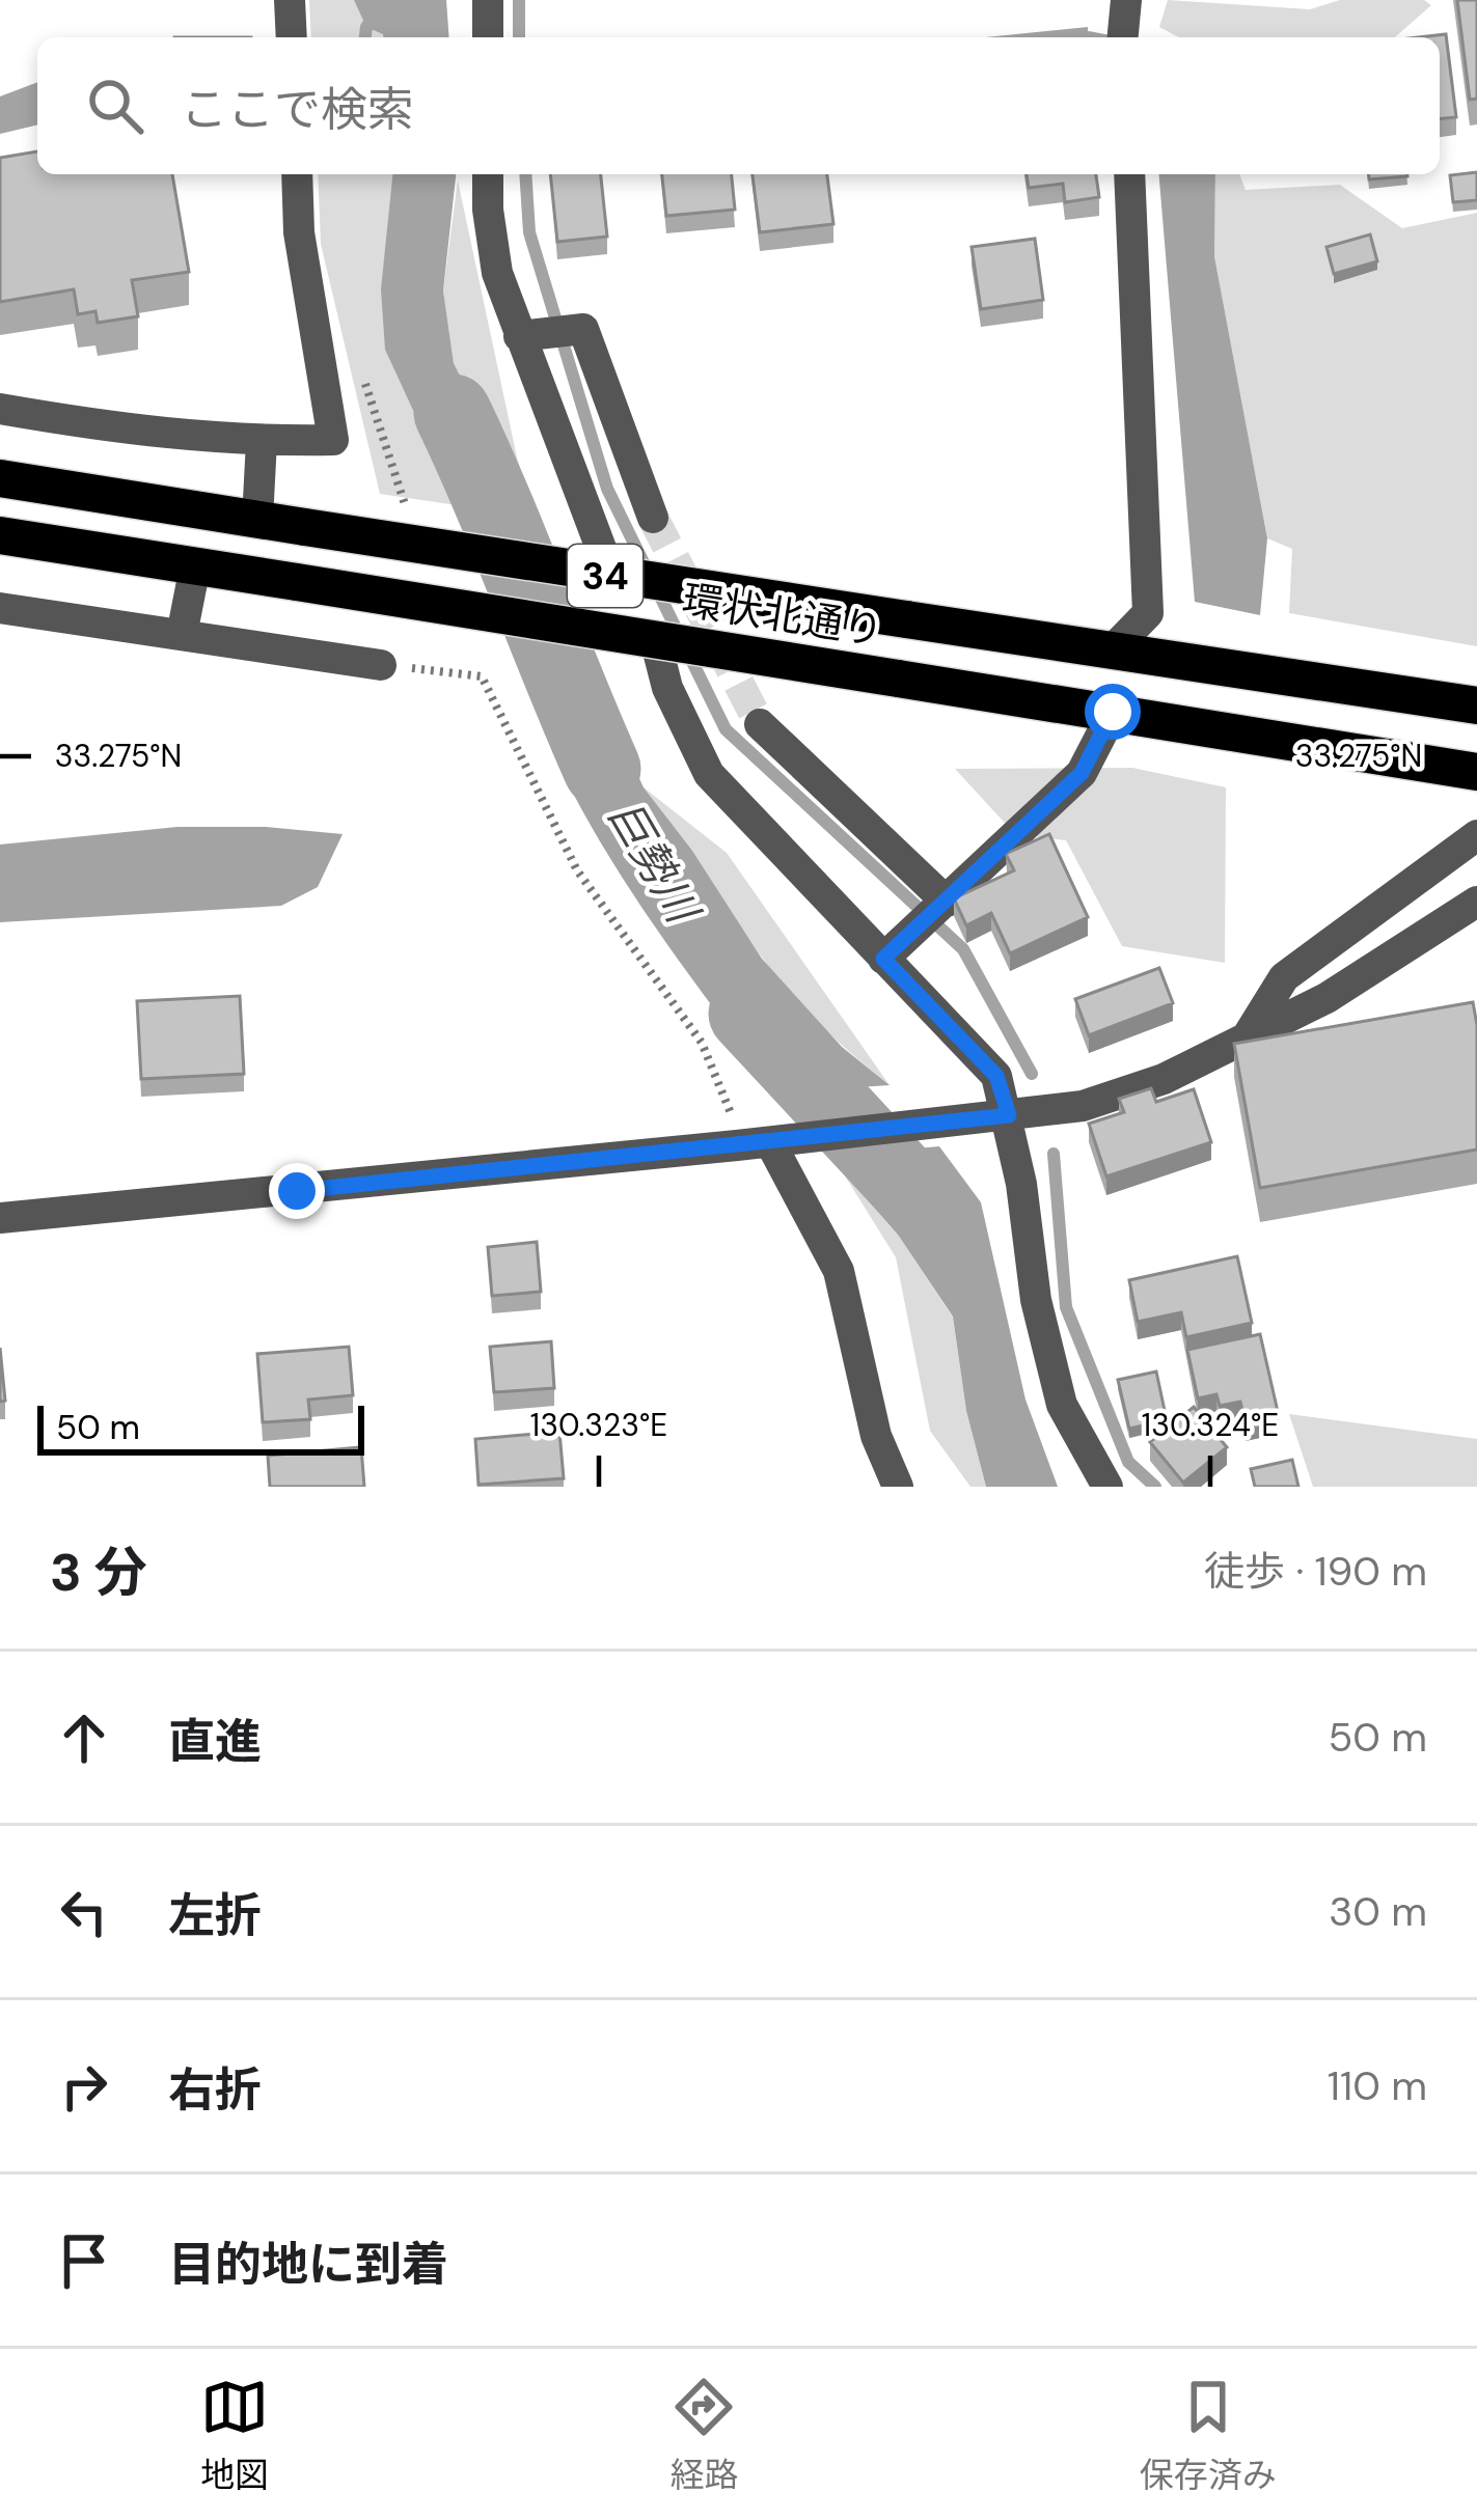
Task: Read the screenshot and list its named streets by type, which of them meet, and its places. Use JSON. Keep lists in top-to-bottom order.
{
  "streets": {
    "highway": ["34", "環状北通り"]
  },
  "water": ["巨勢川"],
  "scale_bar": "50 m",
  "page": {
    "search": "ここで検索",
    "scale": "50 m",
    "heading": ["3 分", "徒歩 · 190 m"],
    "list": [
      ["直進", "50 m"],
      ["左折", "30 m"],
      ["右折", "110 m"],
      "目的地に到着"
    ],
    "nav": ["地図", "経路", "保存済み"]
  },
  "coordinates": ["33.275°N", "130.323°E", "130.324°E"]
}
